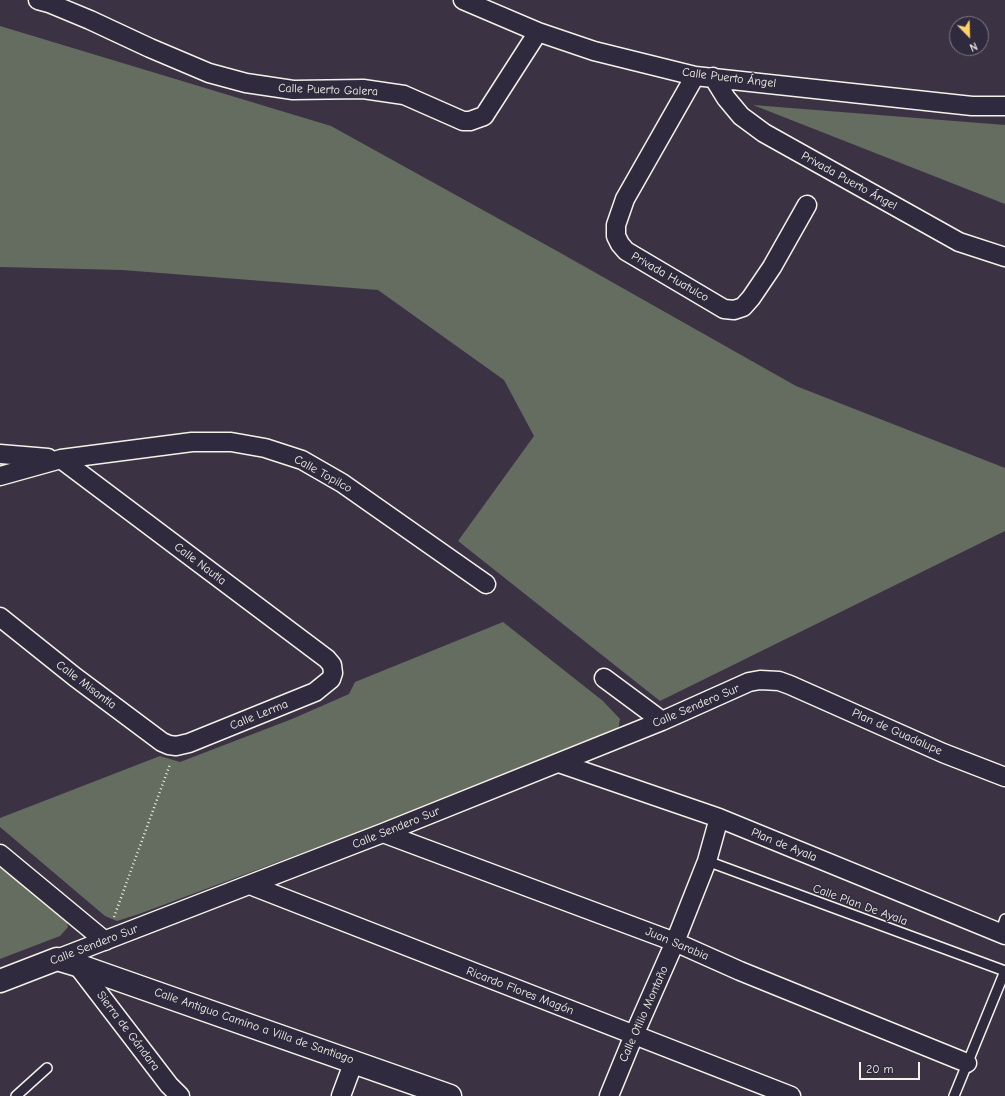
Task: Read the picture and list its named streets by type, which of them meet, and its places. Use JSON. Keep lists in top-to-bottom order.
{
  "streets": {
    "street": [
      "Calle Puerto Ángel",
      "Calle Puerto Galera",
      "Privada Puerto Ángel",
      "Privada Huatulco",
      "Calle Topilco",
      "Calle Nautla",
      "Calle Misantla",
      "Calle Sendero Sur",
      "Calle Lerma",
      "Plan de Guadalupe",
      "Plan de Ayala",
      "Juan Sarabia",
      "Ricardo Flores Magón",
      "Calle Otilio Montaño",
      "Calle Antiguo Camino a Villa de Santiago",
      "Sierra de Gándara"
    ],
    "lane": ["Calle Plan De Ayala"]
  },
  "crossings": [
    ["Calle Puerto Ángel", "Calle Puerto Galera"],
    ["Calle Puerto Ángel", "Privada Puerto Ángel"],
    ["Calle Puerto Ángel", "Privada Huatulco"],
    ["Calle Topilco", "Calle Nautla"],
    ["Calle Nautla", "Calle Lerma"],
    ["Calle Misantla", "Calle Lerma"],
    ["Calle Sendero Sur", "Plan de Guadalupe"],
    ["Calle Sendero Sur", "Plan de Ayala"],
    ["Calle Sendero Sur", "Juan Sarabia"],
    ["Calle Sendero Sur", "Ricardo Flores Magón"],
    ["Calle Sendero Sur", "Calle Antiguo Camino a Villa de Santiago"],
    ["Calle Sendero Sur", "Sierra de Gándara"],
    ["Plan de Ayala", "Calle Otilio Montaño"],
    ["Calle Plan De Ayala", "Calle Otilio Montaño"],
    ["Juan Sarabia", "Calle Otilio Montaño"],
    ["Ricardo Flores Magón", "Calle Otilio Montaño"],
    ["Calle Antiguo Camino a Villa de Santiago", "Sierra de Gándara"]
  ],
  "scale_bar": "20 m",
  "north": "bottom right"
}
